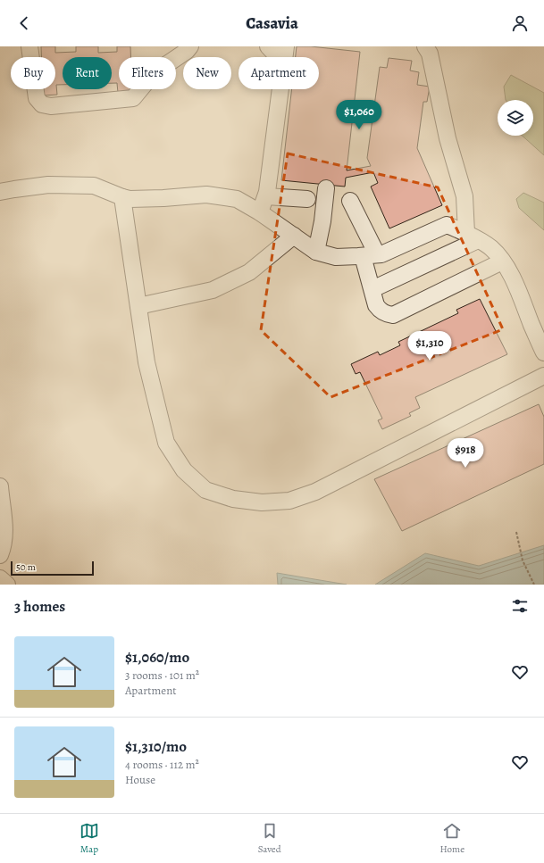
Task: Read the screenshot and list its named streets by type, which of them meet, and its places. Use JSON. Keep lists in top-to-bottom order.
{
  "scale_bar": "50 m",
  "page": {
    "header": "Casavia",
    "chip": [
      "Buy",
      "Rent",
      "Filters",
      "New",
      "Apartment"
    ],
    "price": ["$1,060", "$1,310", "$918"],
    "scale": "50 m",
    "heading": "3 homes",
    "list": [
      {
        "name": "$1,060/mo",
        "note": "3 rooms · 101 m² · Apartment"
      },
      {
        "name": "$1,310/mo",
        "note": "4 rooms · 112 m² · House"
      }
    ],
    "tabs": ["Map", "Saved", "Home"]
  }
}
